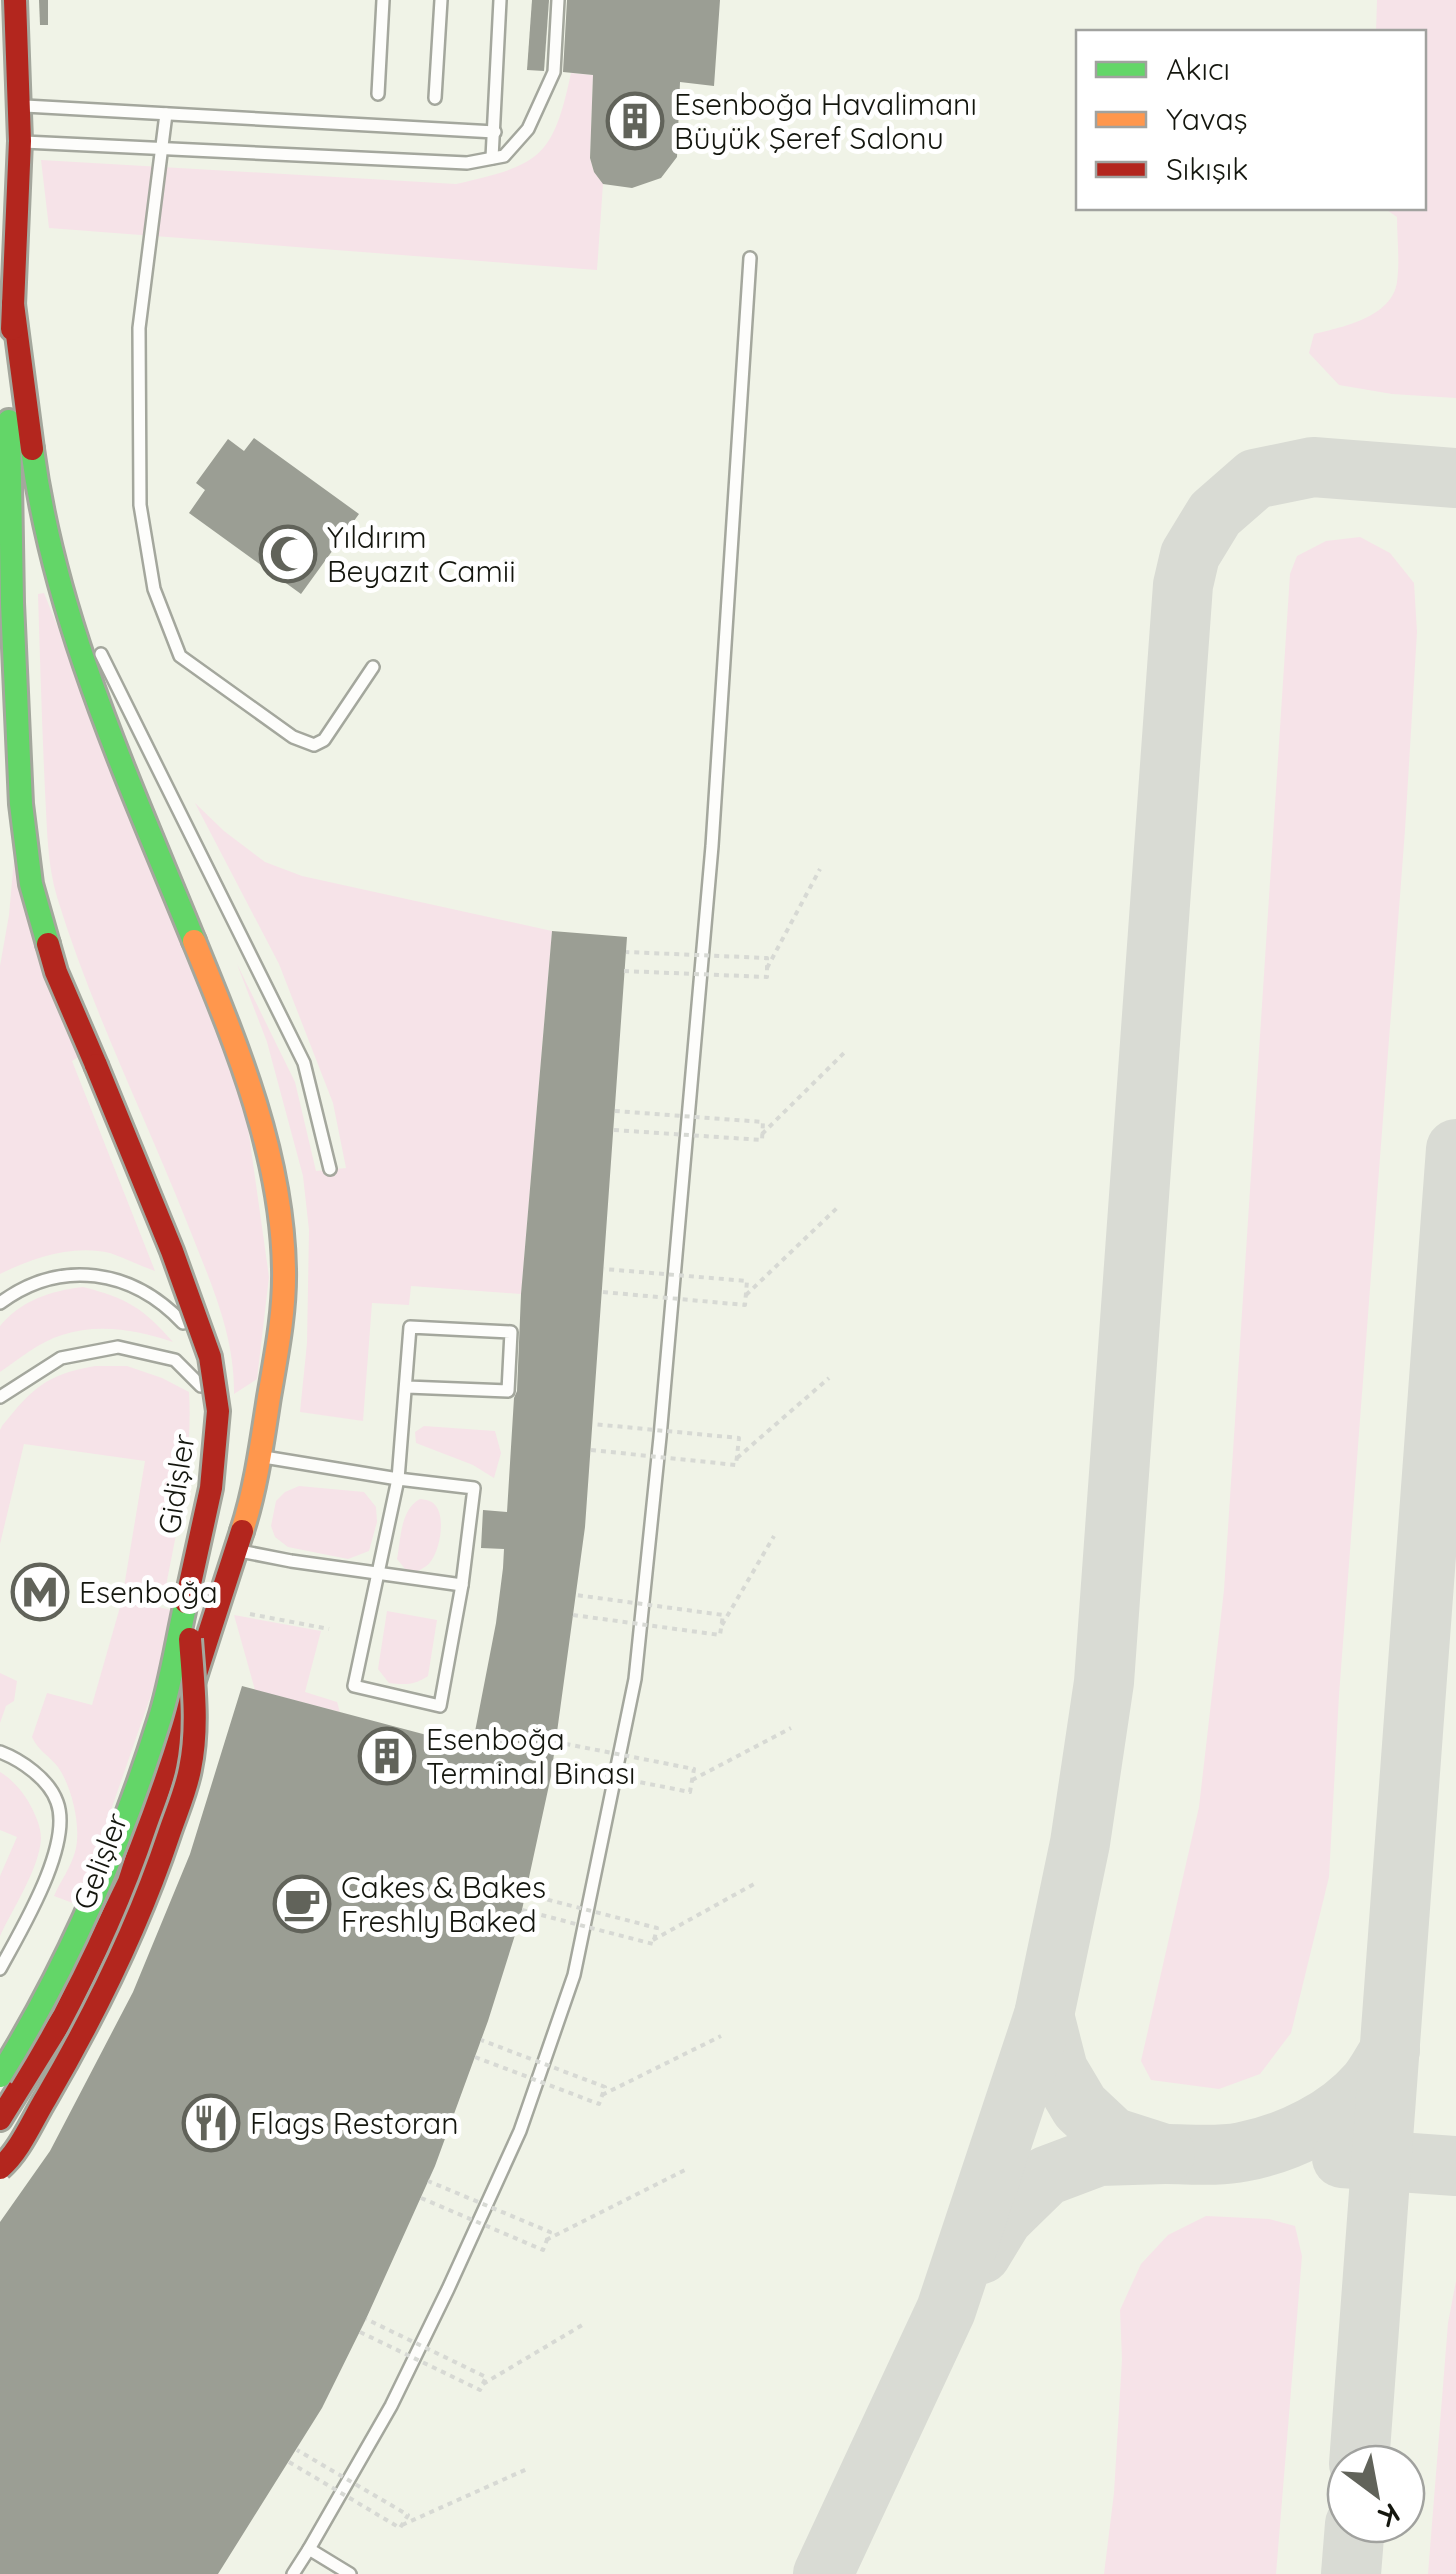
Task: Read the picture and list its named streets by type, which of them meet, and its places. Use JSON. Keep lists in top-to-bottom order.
{
  "streets": {
    "highway": ["Gidişler", "Gelişler"]
  },
  "places": {
    "building": ["Esenboğa Havalimanı Büyük Şeref Salonu", "Esenboğa Terminal Binası"],
    "mosque": ["Yıldırım Beyazıt Camii"],
    "metro station": ["Esenboğa"],
    "cafe": ["Cakes & Bakes Freshly Baked"],
    "restaurant": ["Flags Restoran"]
  },
  "legend": ["Akıcı", "Yavaş", "Sıkışık"],
  "north": "bottom right"
}
